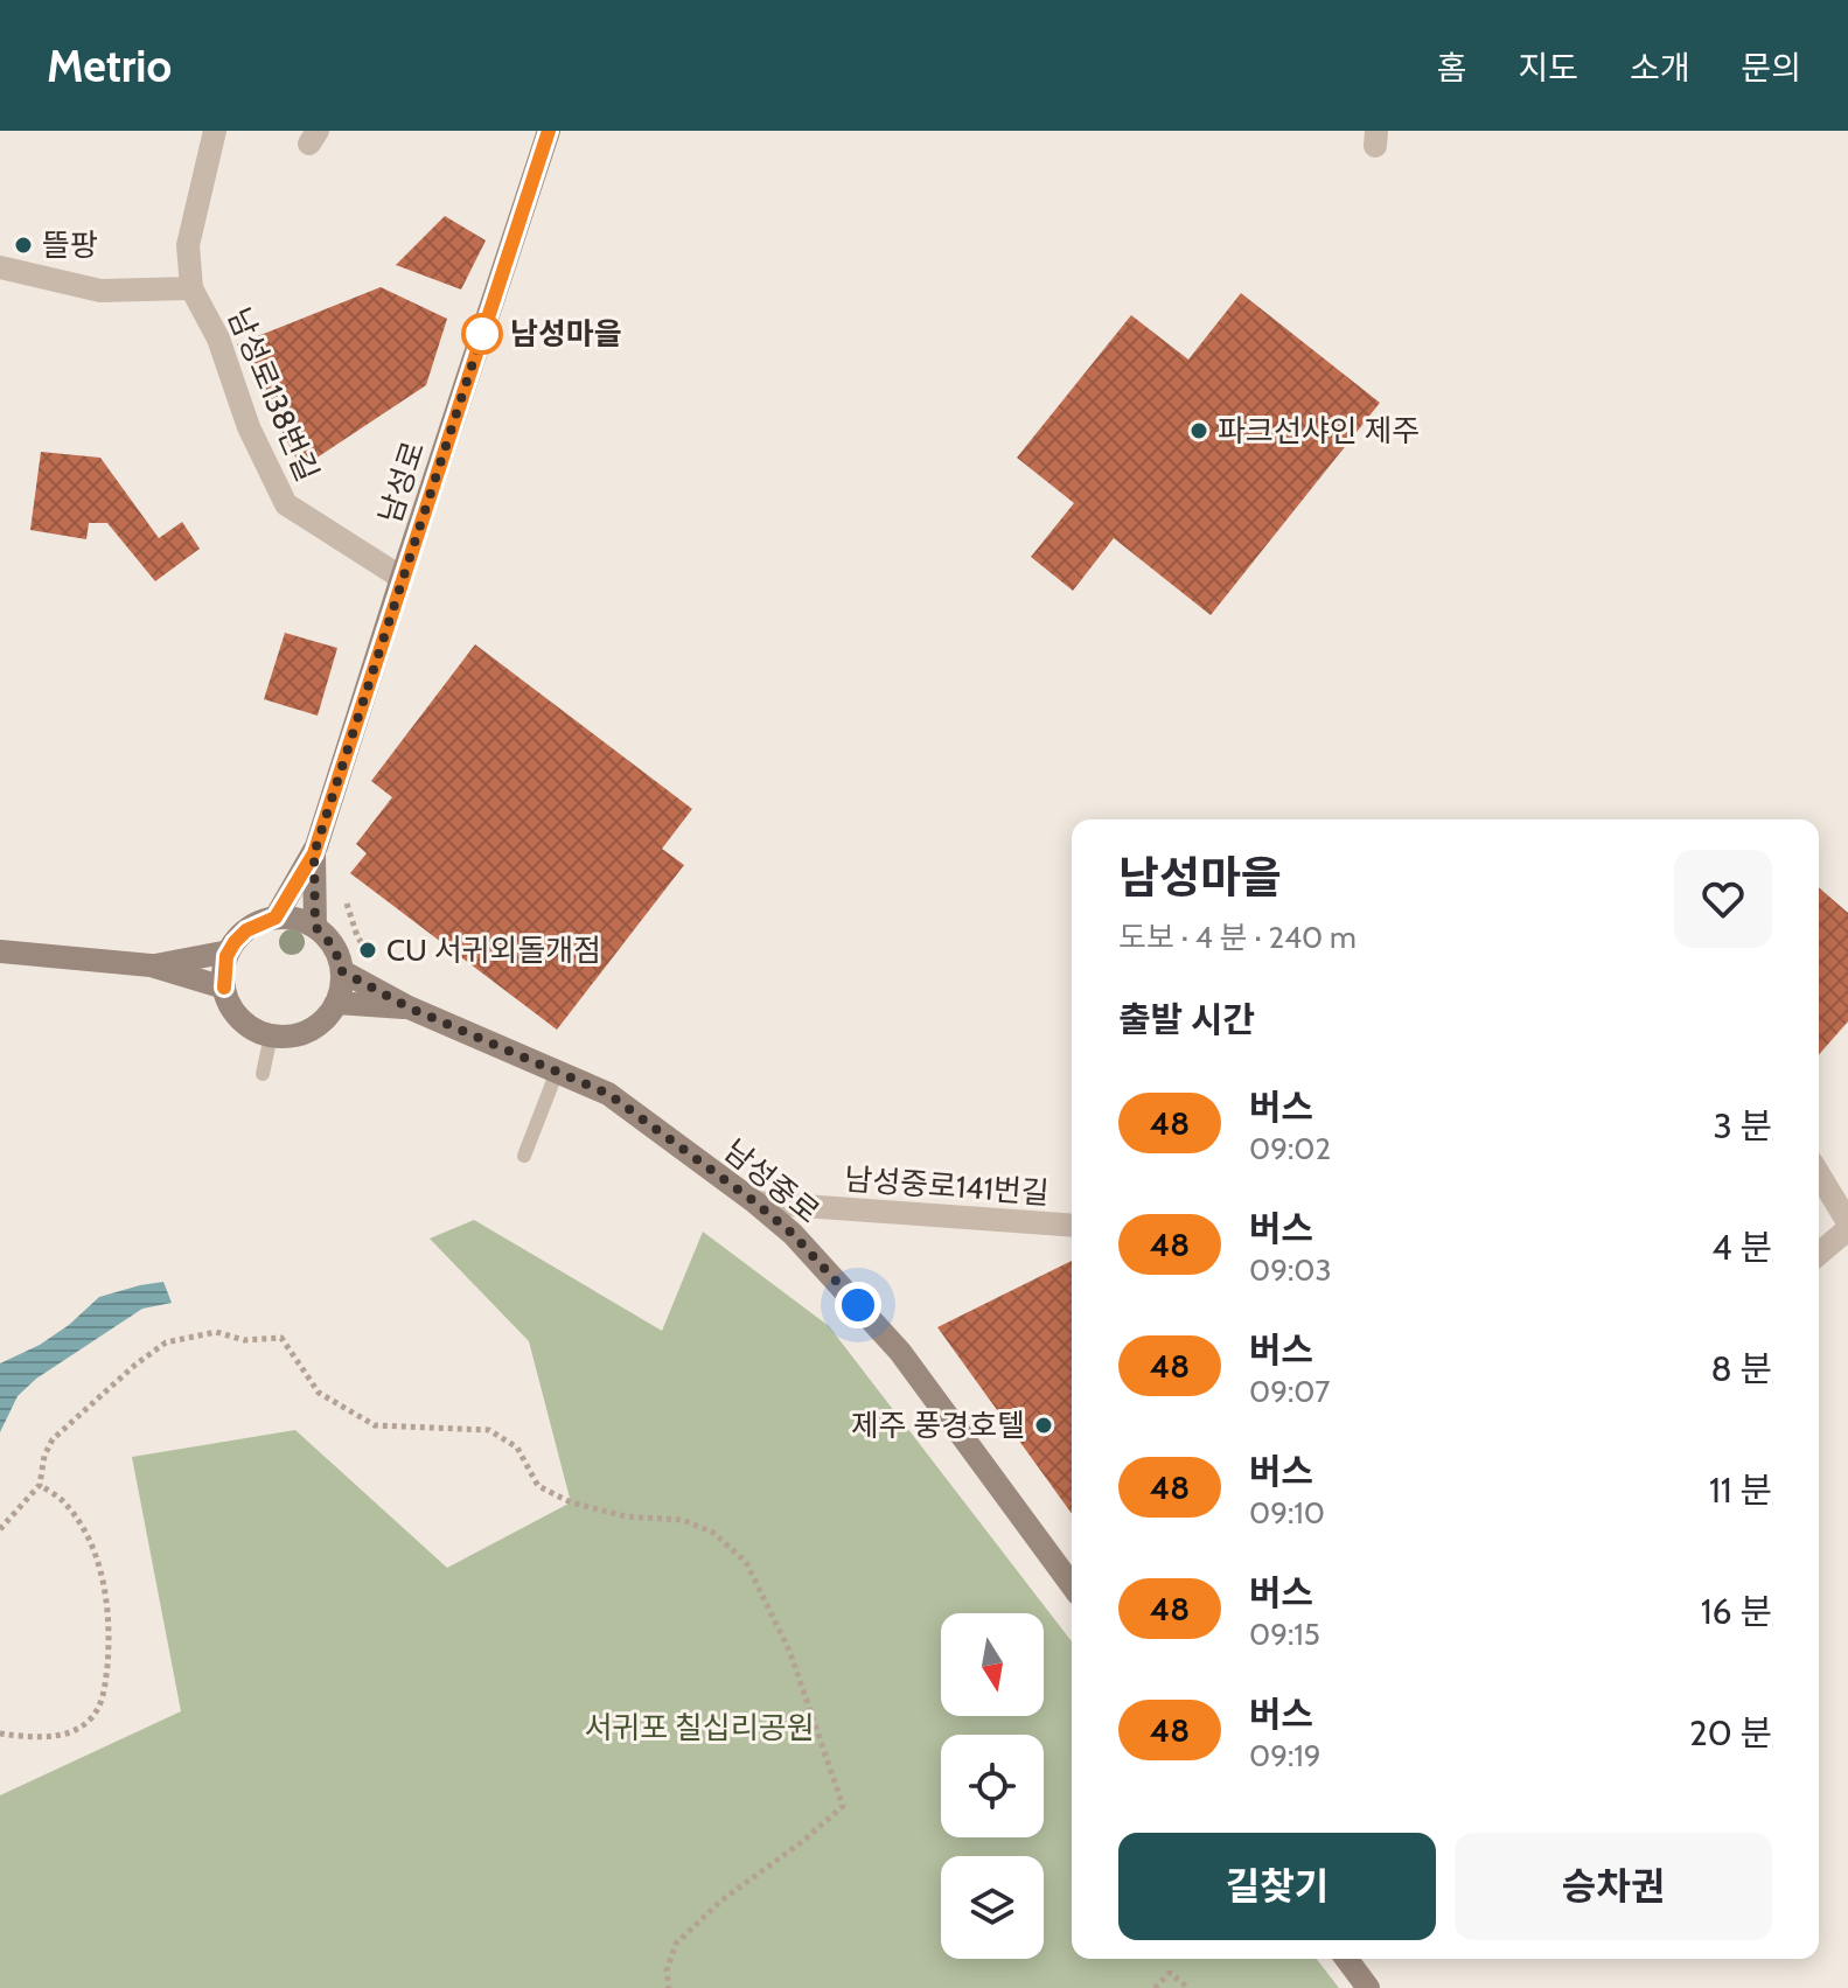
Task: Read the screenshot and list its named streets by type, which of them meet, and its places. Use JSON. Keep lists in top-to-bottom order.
{
  "streets": {
    "street": [
      "남성로138번길",
      "남성로",
      "남성중로",
      "남성중로141번길"
    ]
  },
  "crossings": [
    ["남성로138번길", "남성로"],
    ["남성로", "남성중로"],
    ["남성중로", "남성중로141번길"]
  ],
  "parks": ["서귀포 칠십리공원"],
  "places": [
    "뜰팡",
    "남성마을",
    "파크선샤인 제주",
    "CU 서귀외돌개점",
    "제주 풍경호텔"
  ],
  "lines": ["bus line 48"],
  "north": "bottom",
  "page": {
    "header": "Metrio",
    "nav": [
      "홈",
      "지도",
      "소개",
      "문의"
    ],
    "heading": [
      ["남성마을", "도보 · 4 분 · 240 m"],
      "출발 시간"
    ],
    "list": [
      {
        "mark": "48",
        "name": "버스",
        "note": "09:02",
        "value": "3 분"
      },
      {
        "mark": "48",
        "name": "버스",
        "note": "09:03",
        "value": "4 분"
      },
      {
        "mark": "48",
        "name": "버스",
        "note": "09:07",
        "value": "8 분"
      },
      {
        "mark": "48",
        "name": "버스",
        "note": "09:10",
        "value": "11 분"
      },
      {
        "mark": "48",
        "name": "버스",
        "note": "09:15",
        "value": "16 분"
      },
      {
        "mark": "48",
        "name": "버스",
        "note": "09:19",
        "value": "20 분"
      }
    ],
    "buttons": ["길찾기", "승차권"]
  }
}
